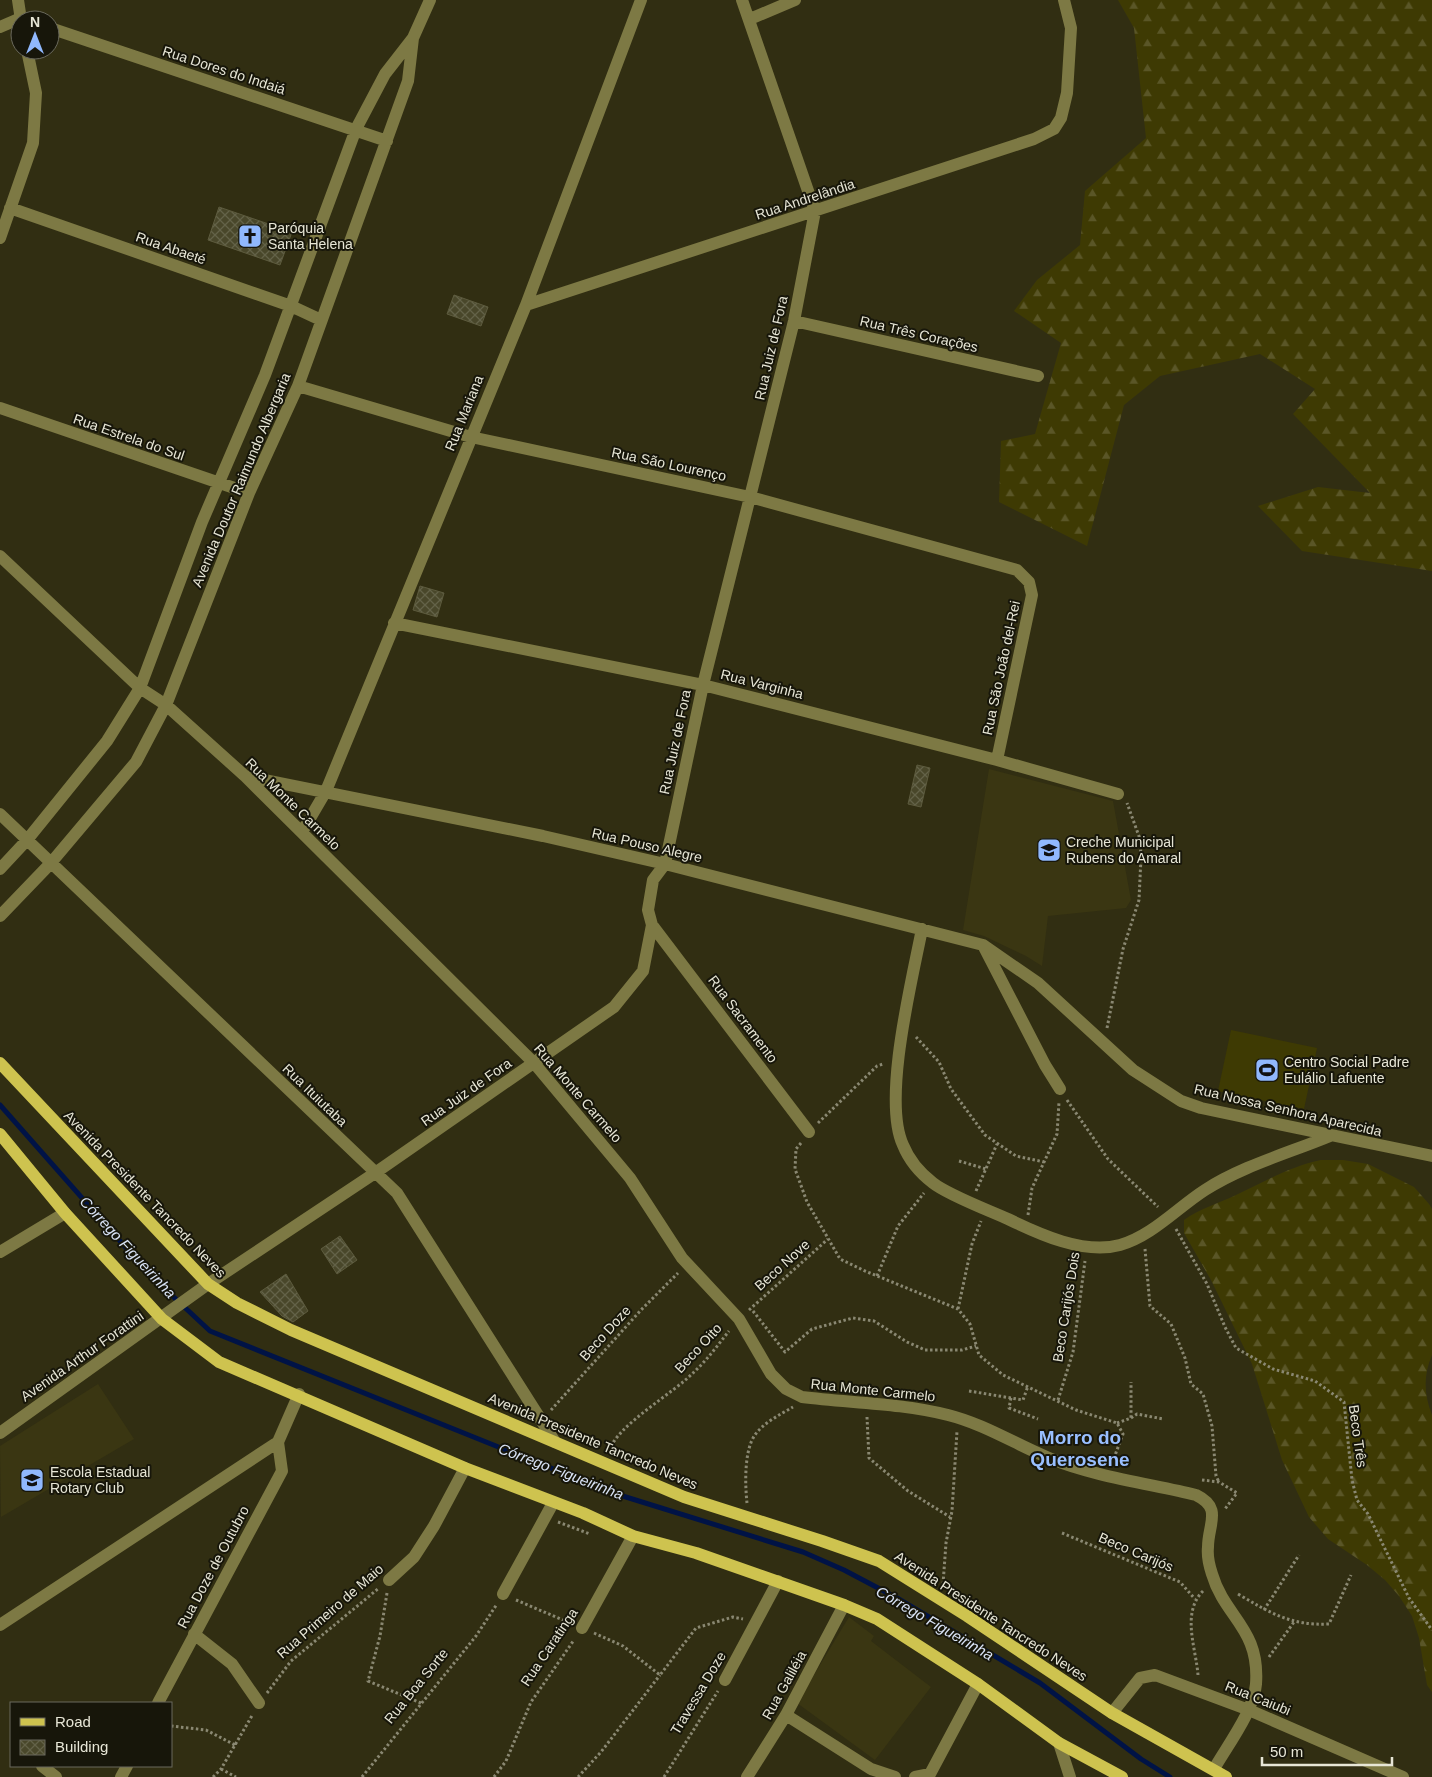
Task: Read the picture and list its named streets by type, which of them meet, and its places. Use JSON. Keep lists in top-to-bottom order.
{
  "streets": {
    "main road": ["Avenida Presidente Tancredo Neves"],
    "street": [
      "Rua Dores do Indaiá",
      "Rua Andrelândia",
      "Rua Abaeté",
      "Rua Três Corações",
      "Rua Juiz de Fora",
      "Rua Mariana",
      "Rua Estrela do Sul",
      "Rua São Lourenço",
      "Avenida Doutor Raimundo Albergaria",
      "Rua São João del-Rei",
      "Rua Varginha",
      "Rua Monte Carmelo",
      "Rua Pouso Alegre",
      "Rua Sacramento",
      "Rua Ituiutaba",
      "Rua Nossa Senhora Aparecida",
      "Avenida Arthur Forattini",
      "Rua Doze de Outubro",
      "Rua Primeiro de Maio",
      "Rua Caratinga",
      "Rua Galiléia",
      "Travessa Doze",
      "Rua Caiubi"
    ],
    "path": [
      "Beco Nove",
      "Beco Carijós Dois",
      "Beco Doze",
      "Beco Oito",
      "Beco Três",
      "Beco Carijós",
      "Rua Boa Sorte"
    ]
  },
  "crossings": [
    ["Rua Dores do Indaiá", "Avenida Doutor Raimundo Albergaria"],
    ["Rua Andrelândia", "Rua Juiz de Fora"],
    ["Rua Andrelândia", "Rua Mariana"],
    ["Rua Abaeté", "Avenida Doutor Raimundo Albergaria"],
    ["Rua Três Corações", "Rua Juiz de Fora"],
    ["Rua Juiz de Fora", "Rua São Lourenço"],
    ["Rua Juiz de Fora", "Rua Varginha"],
    ["Rua Juiz de Fora", "Rua Monte Carmelo"],
    ["Rua Juiz de Fora", "Rua Pouso Alegre"],
    ["Rua Juiz de Fora", "Rua Sacramento"],
    ["Rua Juiz de Fora", "Rua Ituiutaba"],
    ["Rua Juiz de Fora", "Avenida Presidente Tancredo Neves"],
    ["Rua Juiz de Fora", "Avenida Arthur Forattini"],
    ["Rua Mariana", "Rua São Lourenço"],
    ["Rua Mariana", "Rua Varginha"],
    ["Rua Mariana", "Rua Monte Carmelo"],
    ["Rua Mariana", "Rua Pouso Alegre"],
    ["Rua Estrela do Sul", "Avenida Doutor Raimundo Albergaria"],
    ["Rua São Lourenço", "Avenida Doutor Raimundo Albergaria"],
    ["Rua São Lourenço", "Rua São João del-Rei"],
    ["Avenida Doutor Raimundo Albergaria", "Rua Monte Carmelo"],
    ["Avenida Doutor Raimundo Albergaria", "Rua Ituiutaba"],
    ["Rua São João del-Rei", "Rua Varginha"],
    ["Rua Monte Carmelo", "Rua Pouso Alegre"],
    ["Rua Monte Carmelo", "Beco Doze"],
    ["Rua Monte Carmelo", "Beco Oito"],
    ["Rua Pouso Alegre", "Rua Nossa Senhora Aparecida"],
    ["Rua Ituiutaba", "Avenida Presidente Tancredo Neves"],
    ["Rua Ituiutaba", "Beco Doze"],
    ["Avenida Presidente Tancredo Neves", "Beco Oito"],
    ["Avenida Presidente Tancredo Neves", "Avenida Arthur Forattini"],
    ["Avenida Presidente Tancredo Neves", "Rua Caiubi"],
    ["Beco Nove", "Beco Oito"]
  ],
  "districts": ["Morro do Querosene"],
  "water": ["Córrego Figueirinha"],
  "places": {
    "church": ["Paróquia Santa Helena"],
    "school or university": ["Creche Municipal Rubens do Amaral", "Escola Estadual Rotary Club"],
    "sports": ["Centro Social Padre Eulálio Lafuente"]
  },
  "legend": ["Road", "Building"],
  "scale_bar": "50 m",
  "north": "top"
}
